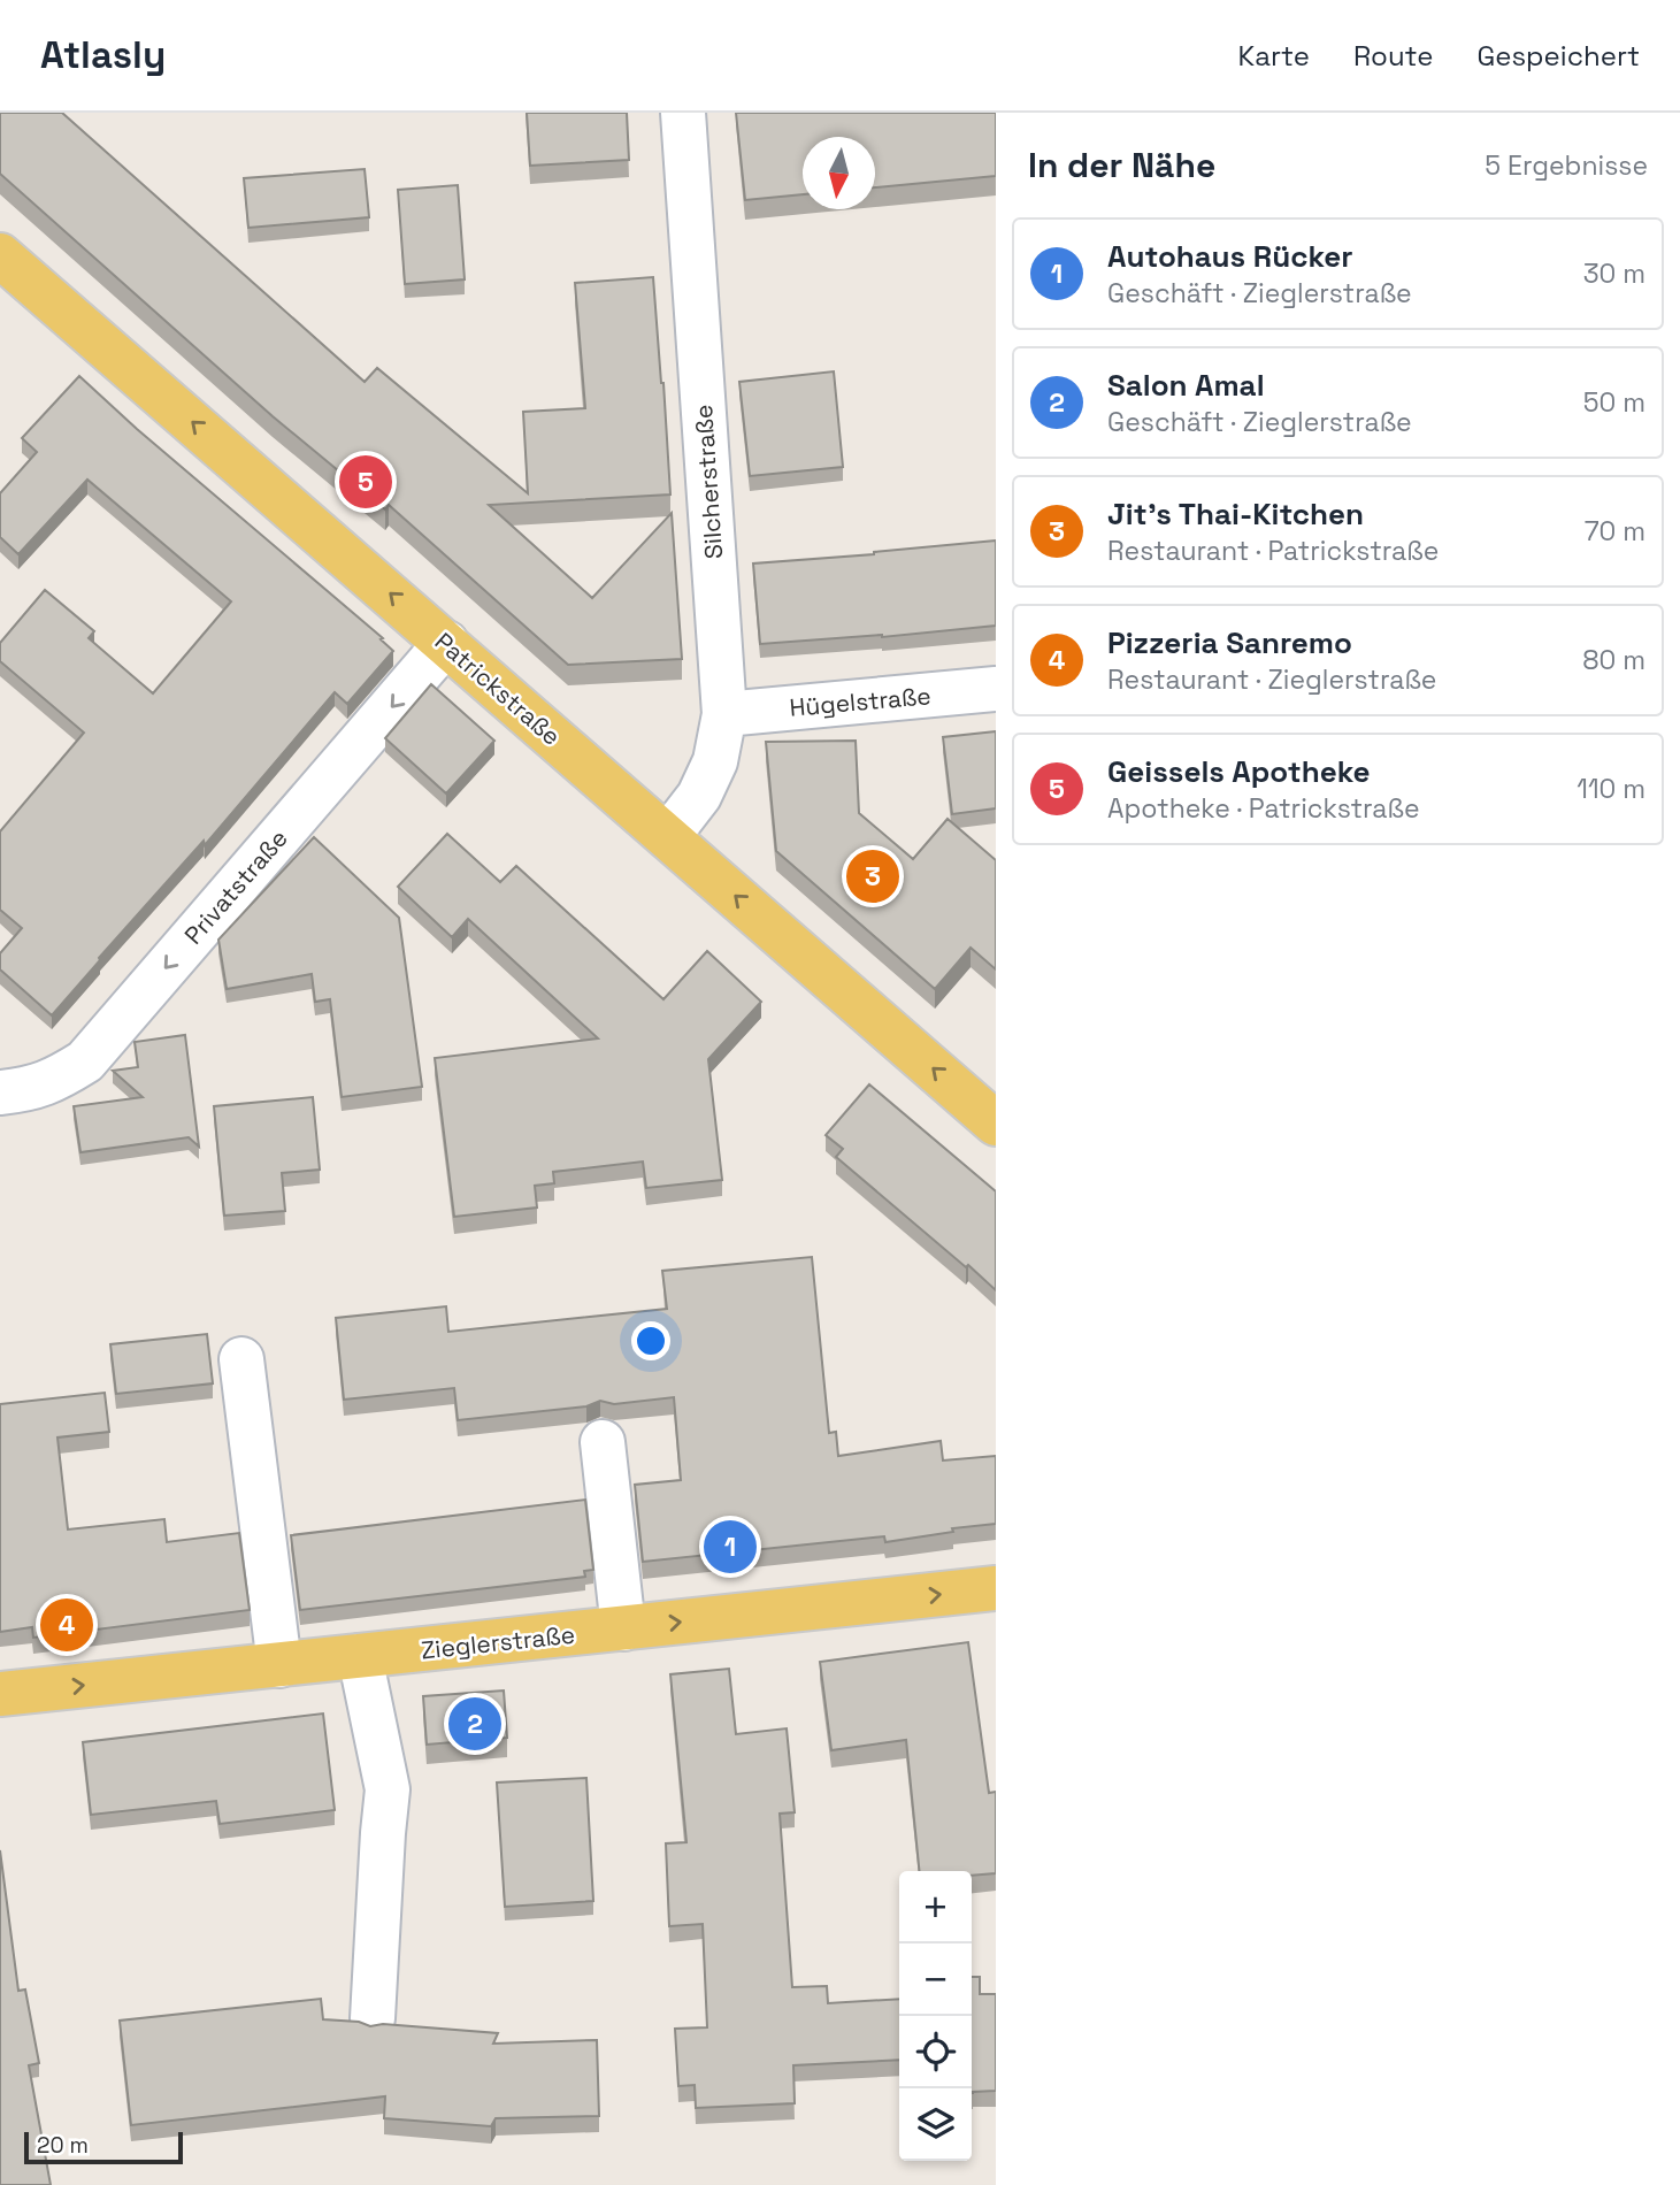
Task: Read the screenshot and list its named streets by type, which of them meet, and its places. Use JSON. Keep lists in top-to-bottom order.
{
  "streets": {
    "main road": ["Patrickstraße", "Zieglerstraße"],
    "street": ["Silcherstraße", "Hügelstraße", "Privatstraße"]
  },
  "crossings": [
    ["Silcherstraße", "Patrickstraße"],
    ["Silcherstraße", "Hügelstraße"],
    ["Patrickstraße", "Privatstraße"]
  ],
  "one_way": ["Patrickstraße", "Privatstraße", "Zieglerstraße"],
  "scale_bar": "20 m",
  "north": "bottom",
  "page": {
    "header": "Atlasly",
    "nav": ["Karte", "Route", "Gespeichert"],
    "heading": ["In der Nähe", "5 Ergebnisse"],
    "list": [
      {
        "mark": "1",
        "name": "Autohaus Rücker",
        "note": "Geschäft · Zieglerstraße",
        "value": "30 m"
      },
      {
        "mark": "2",
        "name": "Salon Amal",
        "note": "Geschäft · Zieglerstraße",
        "value": "50 m"
      },
      {
        "mark": "3",
        "name": "Jit's Thai-Kitchen",
        "note": "Restaurant · Patrickstraße",
        "value": "70 m"
      },
      {
        "mark": "4",
        "name": "Pizzeria Sanremo",
        "note": "Restaurant · Zieglerstraße",
        "value": "80 m"
      },
      {
        "mark": "5",
        "name": "Geissels Apotheke",
        "note": "Apotheke · Patrickstraße",
        "value": "110 m"
      }
    ],
    "pins": [
      "5",
      "3",
      "1",
      "4",
      "2"
    ],
    "map_buttons": ["+", "−"],
    "scale": "20 m"
  }
}
